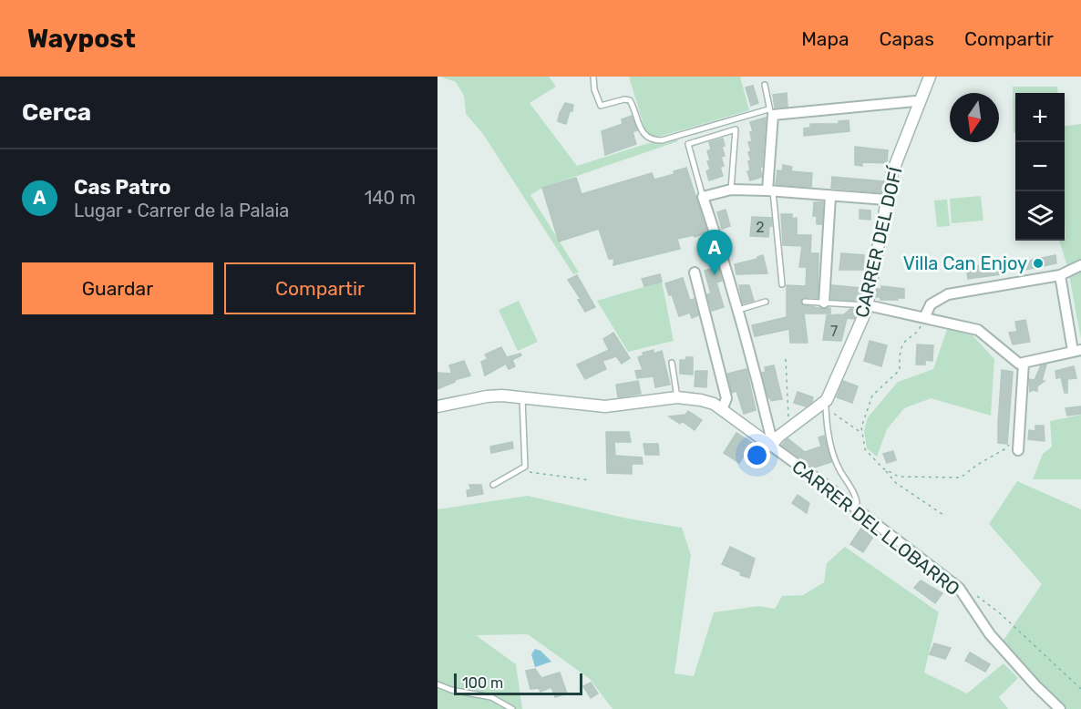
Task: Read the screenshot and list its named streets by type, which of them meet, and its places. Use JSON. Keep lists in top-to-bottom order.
{
  "streets": {
    "street": ["CARRER DEL DOFÍ", "CARRER DEL LLOBARRO"]
  },
  "crossings": [
    ["CARRER DEL DOFÍ", "CARRER DEL LLOBARRO"]
  ],
  "places": ["Villa Can Enjoy"],
  "house_numbers": ["2", "7"],
  "scale_bar": "100 m",
  "north": "bottom",
  "page": {
    "header": "Waypost",
    "nav": ["Mapa", "Capas", "Compartir"],
    "heading": "Cerca",
    "map_buttons": ["+", "−"],
    "list": [
      {
        "mark": "A",
        "name": "Cas Patro",
        "note": "Lugar · Carrer de la Palaia",
        "value": "140 m"
      }
    ],
    "pins": "A",
    "buttons": ["Guardar", "Compartir"],
    "scale": "100 m"
  }
}
